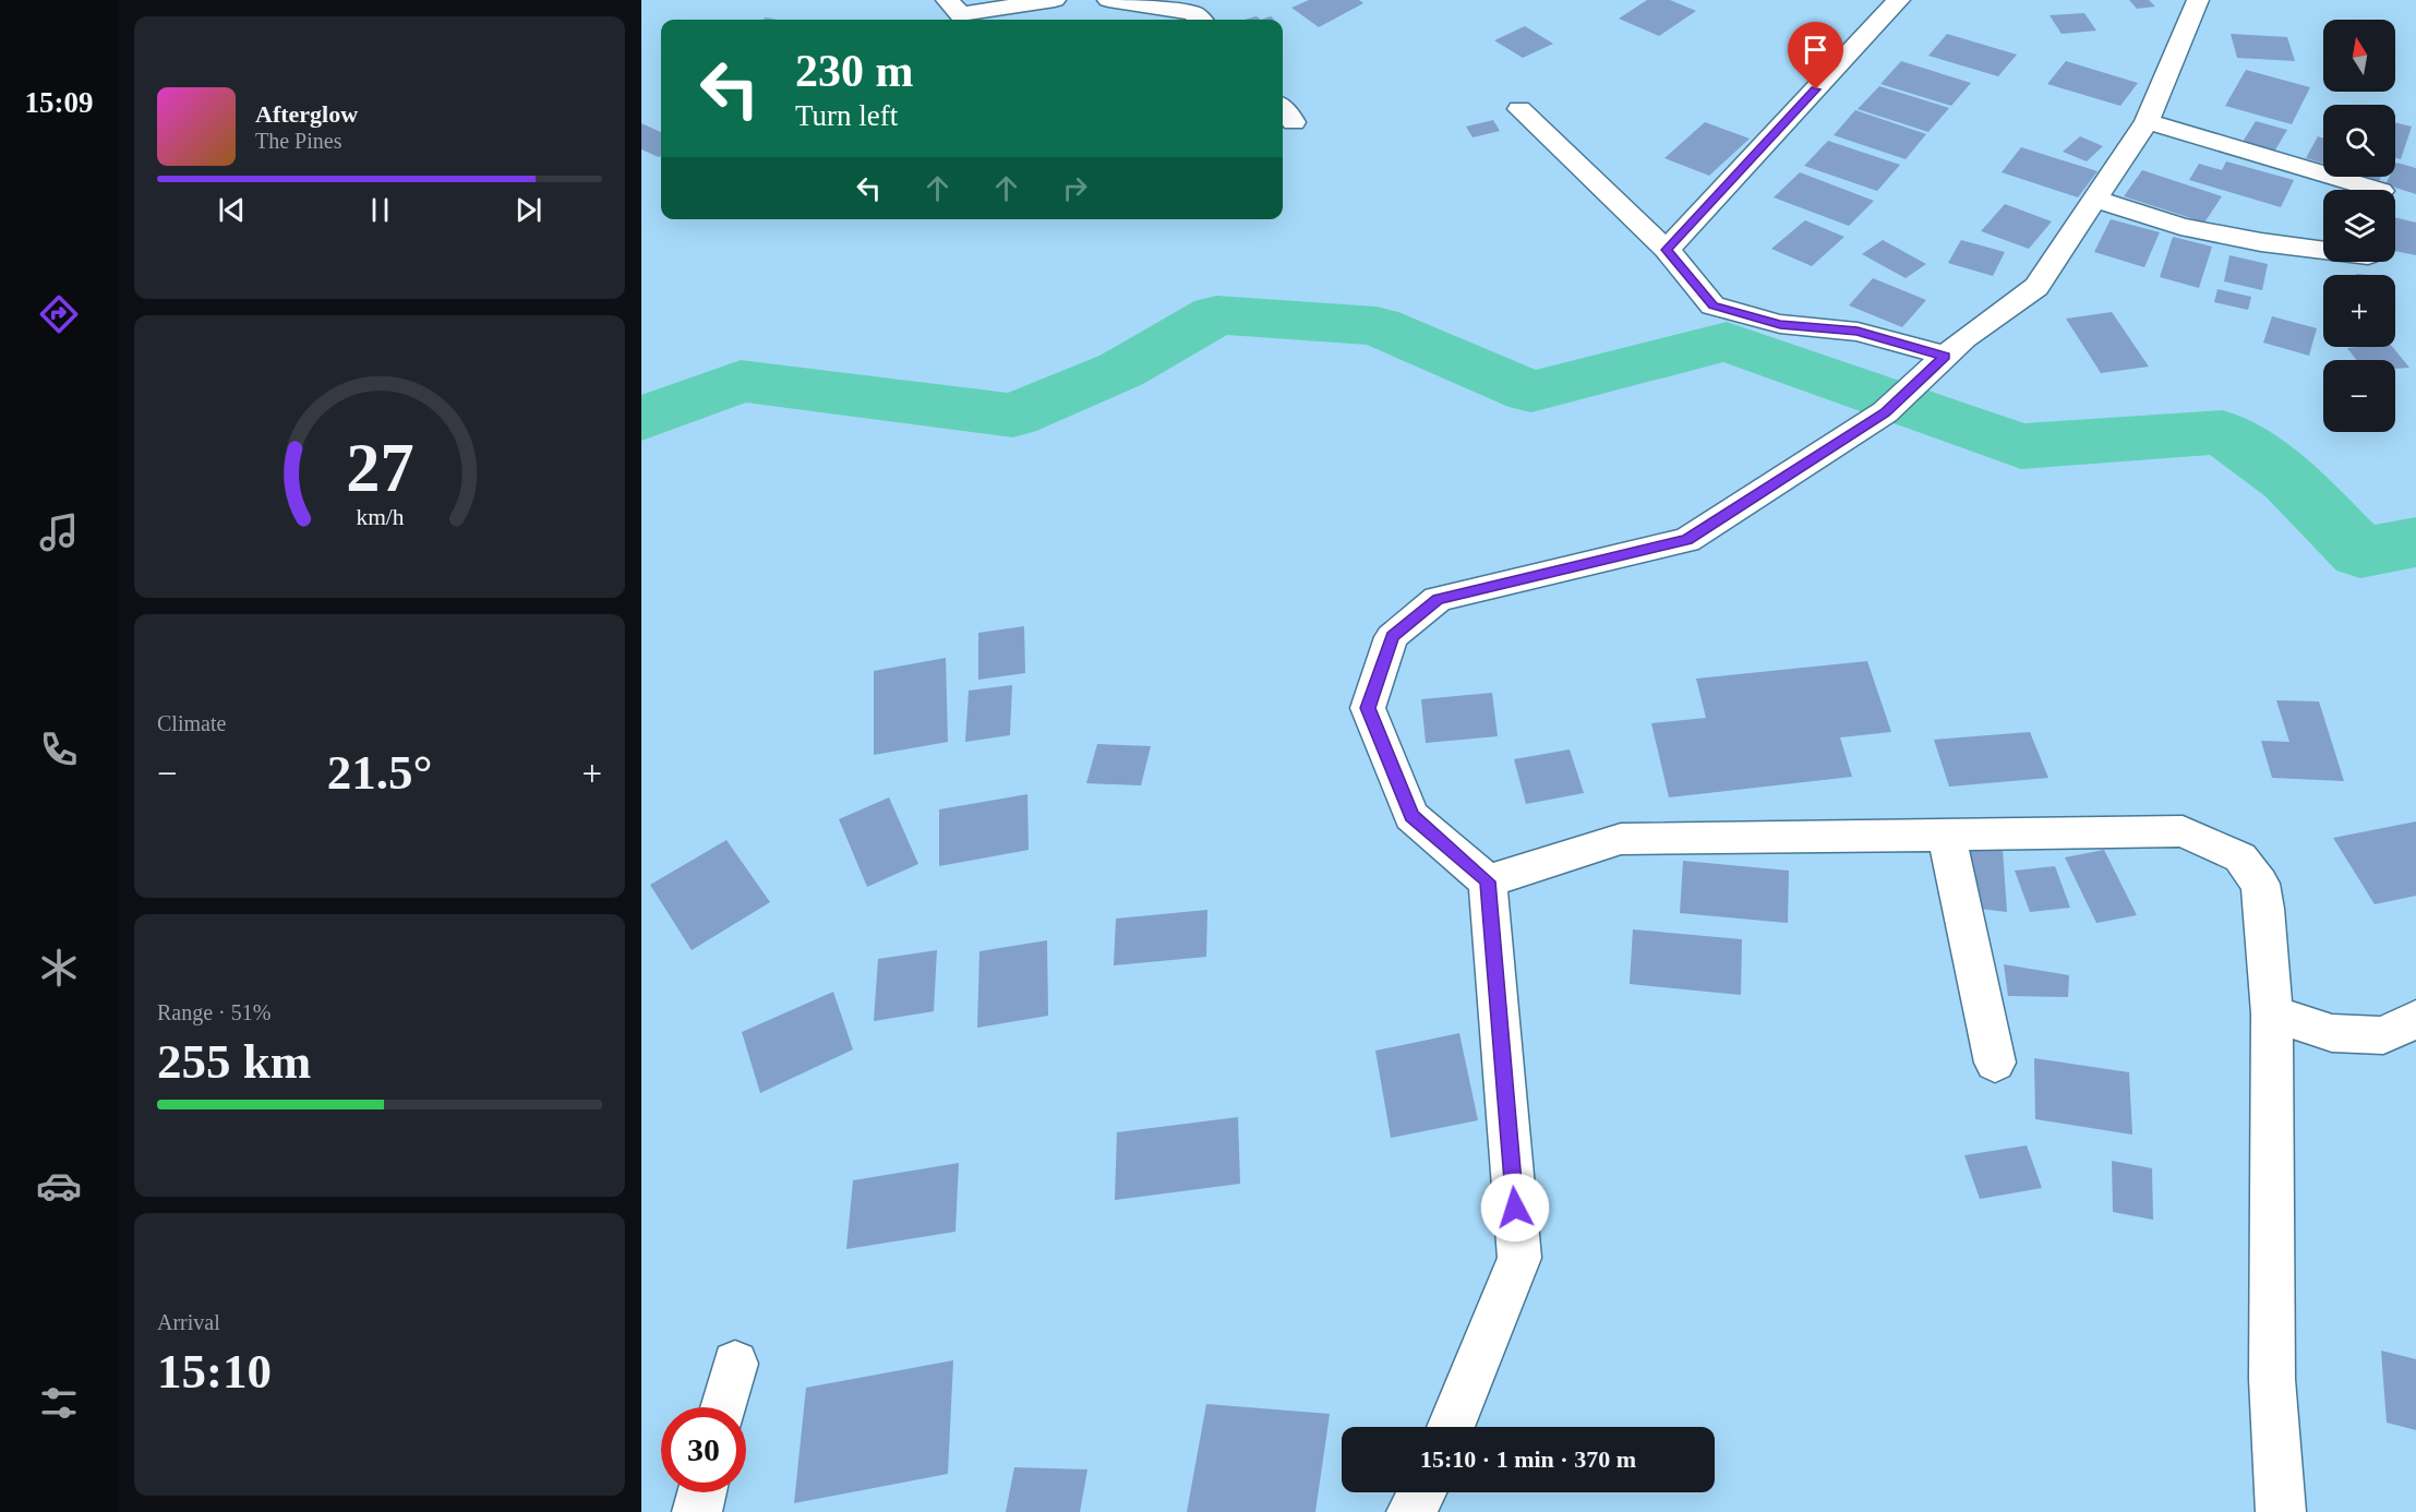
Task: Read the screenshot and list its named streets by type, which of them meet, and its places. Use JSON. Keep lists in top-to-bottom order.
{
  "north": "top",
  "page": {
    "tabs": "15:09",
    "map_buttons": ["+", "−"],
    "turn": ["230 m", "Turn left"],
    "song": ["Afterglow", "The Pines"],
    "tile": [
      "Climate",
      ["Range · 51%", "255 km"],
      ["Arrival", "15:10"]
    ],
    "heat": ["−", "21.5°", "+"],
    "limit": "30",
    "trip": "15:10 · 1 min · 370 m",
    "gauge": ["27", "km/h"]
  }
}
